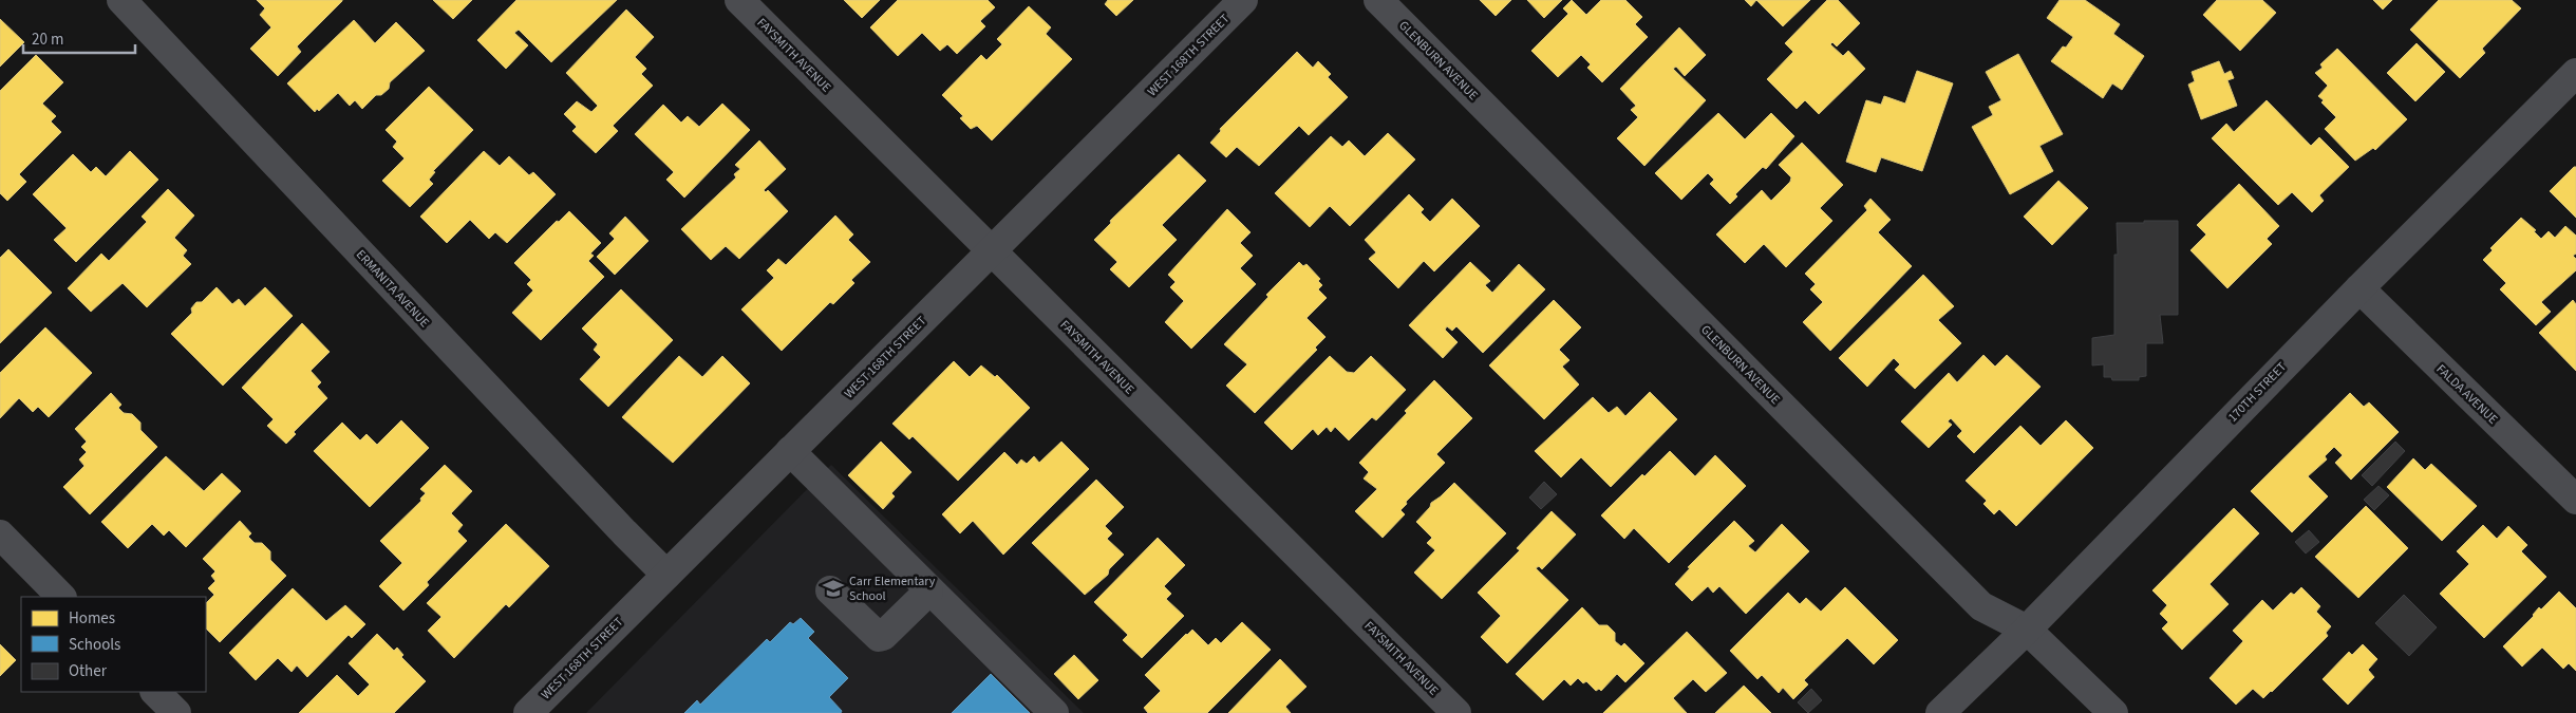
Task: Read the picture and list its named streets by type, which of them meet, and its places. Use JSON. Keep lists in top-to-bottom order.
{
  "streets": {
    "street": [
      "FAYSMITH AVENUE",
      "WEST 168TH STREET",
      "GLENBURN AVENUE",
      "ERMANITA AVENUE",
      "170TH STREET",
      "FALDA AVENUE"
    ]
  },
  "crossings": [
    ["FAYSMITH AVENUE", "WEST 168TH STREET"],
    ["WEST 168TH STREET", "ERMANITA AVENUE"],
    ["GLENBURN AVENUE", "170TH STREET"],
    ["170TH STREET", "FALDA AVENUE"]
  ],
  "places": {
    "school or university": ["Carr Elementary School"]
  },
  "legend": ["Homes", "Schools", "Other"],
  "scale_bar": "20 m"
}
